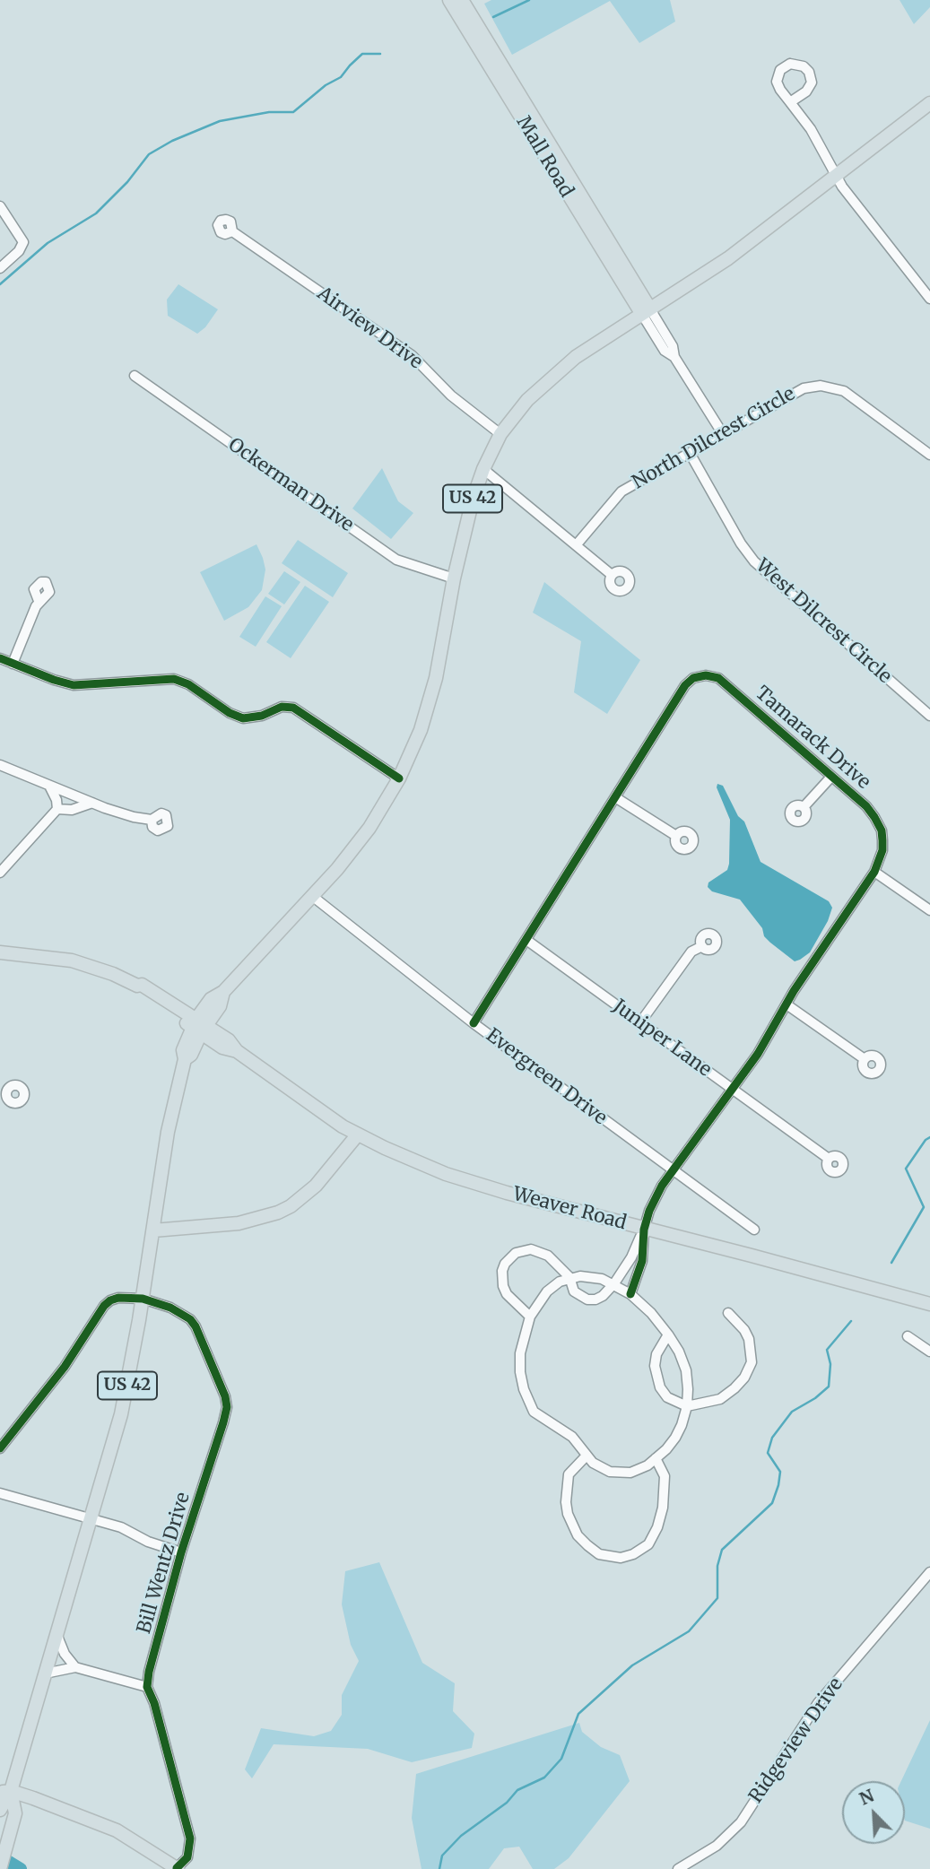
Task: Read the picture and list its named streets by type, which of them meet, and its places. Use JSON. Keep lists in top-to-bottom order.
{
  "streets": {
    "main road": ["Mall Road", "US 42", "Weaver Road"],
    "street": [
      "Airview Drive",
      "North Dilcrest Circle",
      "Ockerman Drive",
      "West Dilcrest Circle",
      "Tamarack Drive",
      "Juniper Lane",
      "Evergreen Drive",
      "Bill Wentz Drive",
      "Ridgeview Drive"
    ]
  },
  "crossings": [
    ["Mall Road", "US 42"],
    ["Airview Drive", "US 42"],
    ["North Dilcrest Circle", "West Dilcrest Circle"],
    ["Ockerman Drive", "US 42"],
    ["US 42", "Evergreen Drive"],
    ["US 42", "Weaver Road"],
    ["US 42", "Bill Wentz Drive"],
    ["Tamarack Drive", "Juniper Lane"],
    ["Tamarack Drive", "Evergreen Drive"],
    ["Tamarack Drive", "Weaver Road"]
  ],
  "north": "top left"
}
